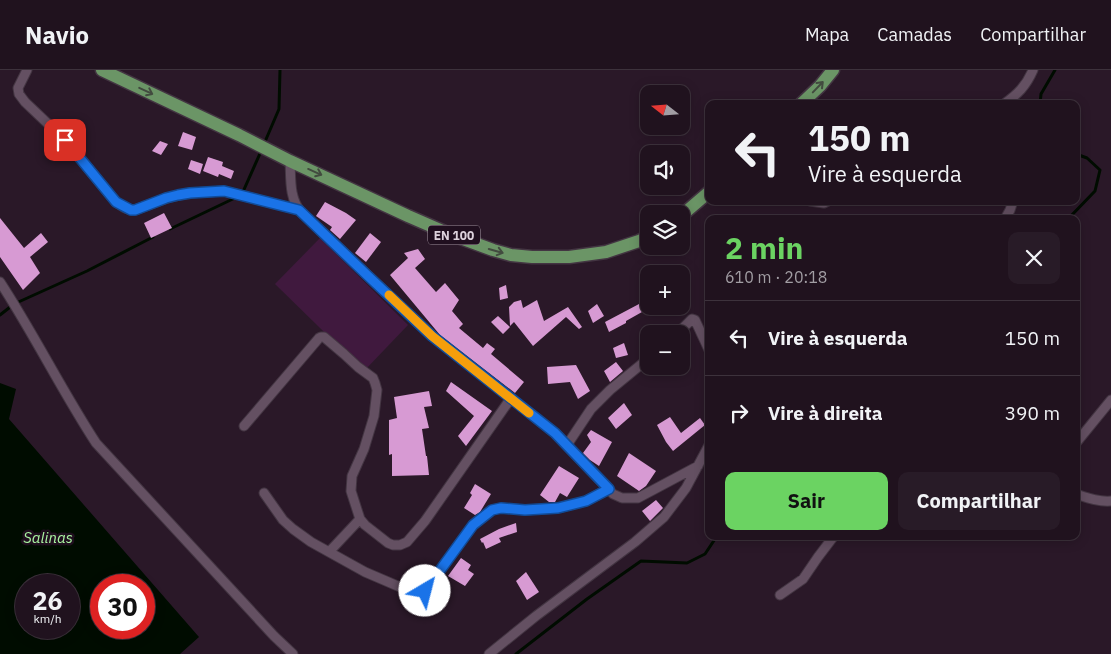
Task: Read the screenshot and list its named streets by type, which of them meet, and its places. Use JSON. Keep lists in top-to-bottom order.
{
  "streets": {
    "main road": ["EN 100"]
  },
  "water": ["Salinas"],
  "north": "left",
  "page": {
    "header": "Navio",
    "nav": ["Mapa", "Camadas", "Compartilhar"],
    "map_buttons": ["+", "−"],
    "turn": ["150 m", "Vire à esquerda"],
    "heading": ["2 min", "610 m · 20:18"],
    "list": [
      {
        "name": "Vire à esquerda",
        "value": "150 m"
      },
      {
        "name": "Vire à direita",
        "value": "390 m"
      }
    ],
    "buttons": ["Sair", "Compartilhar"],
    "speed": "26 km/h",
    "limit": "30"
  }
}
